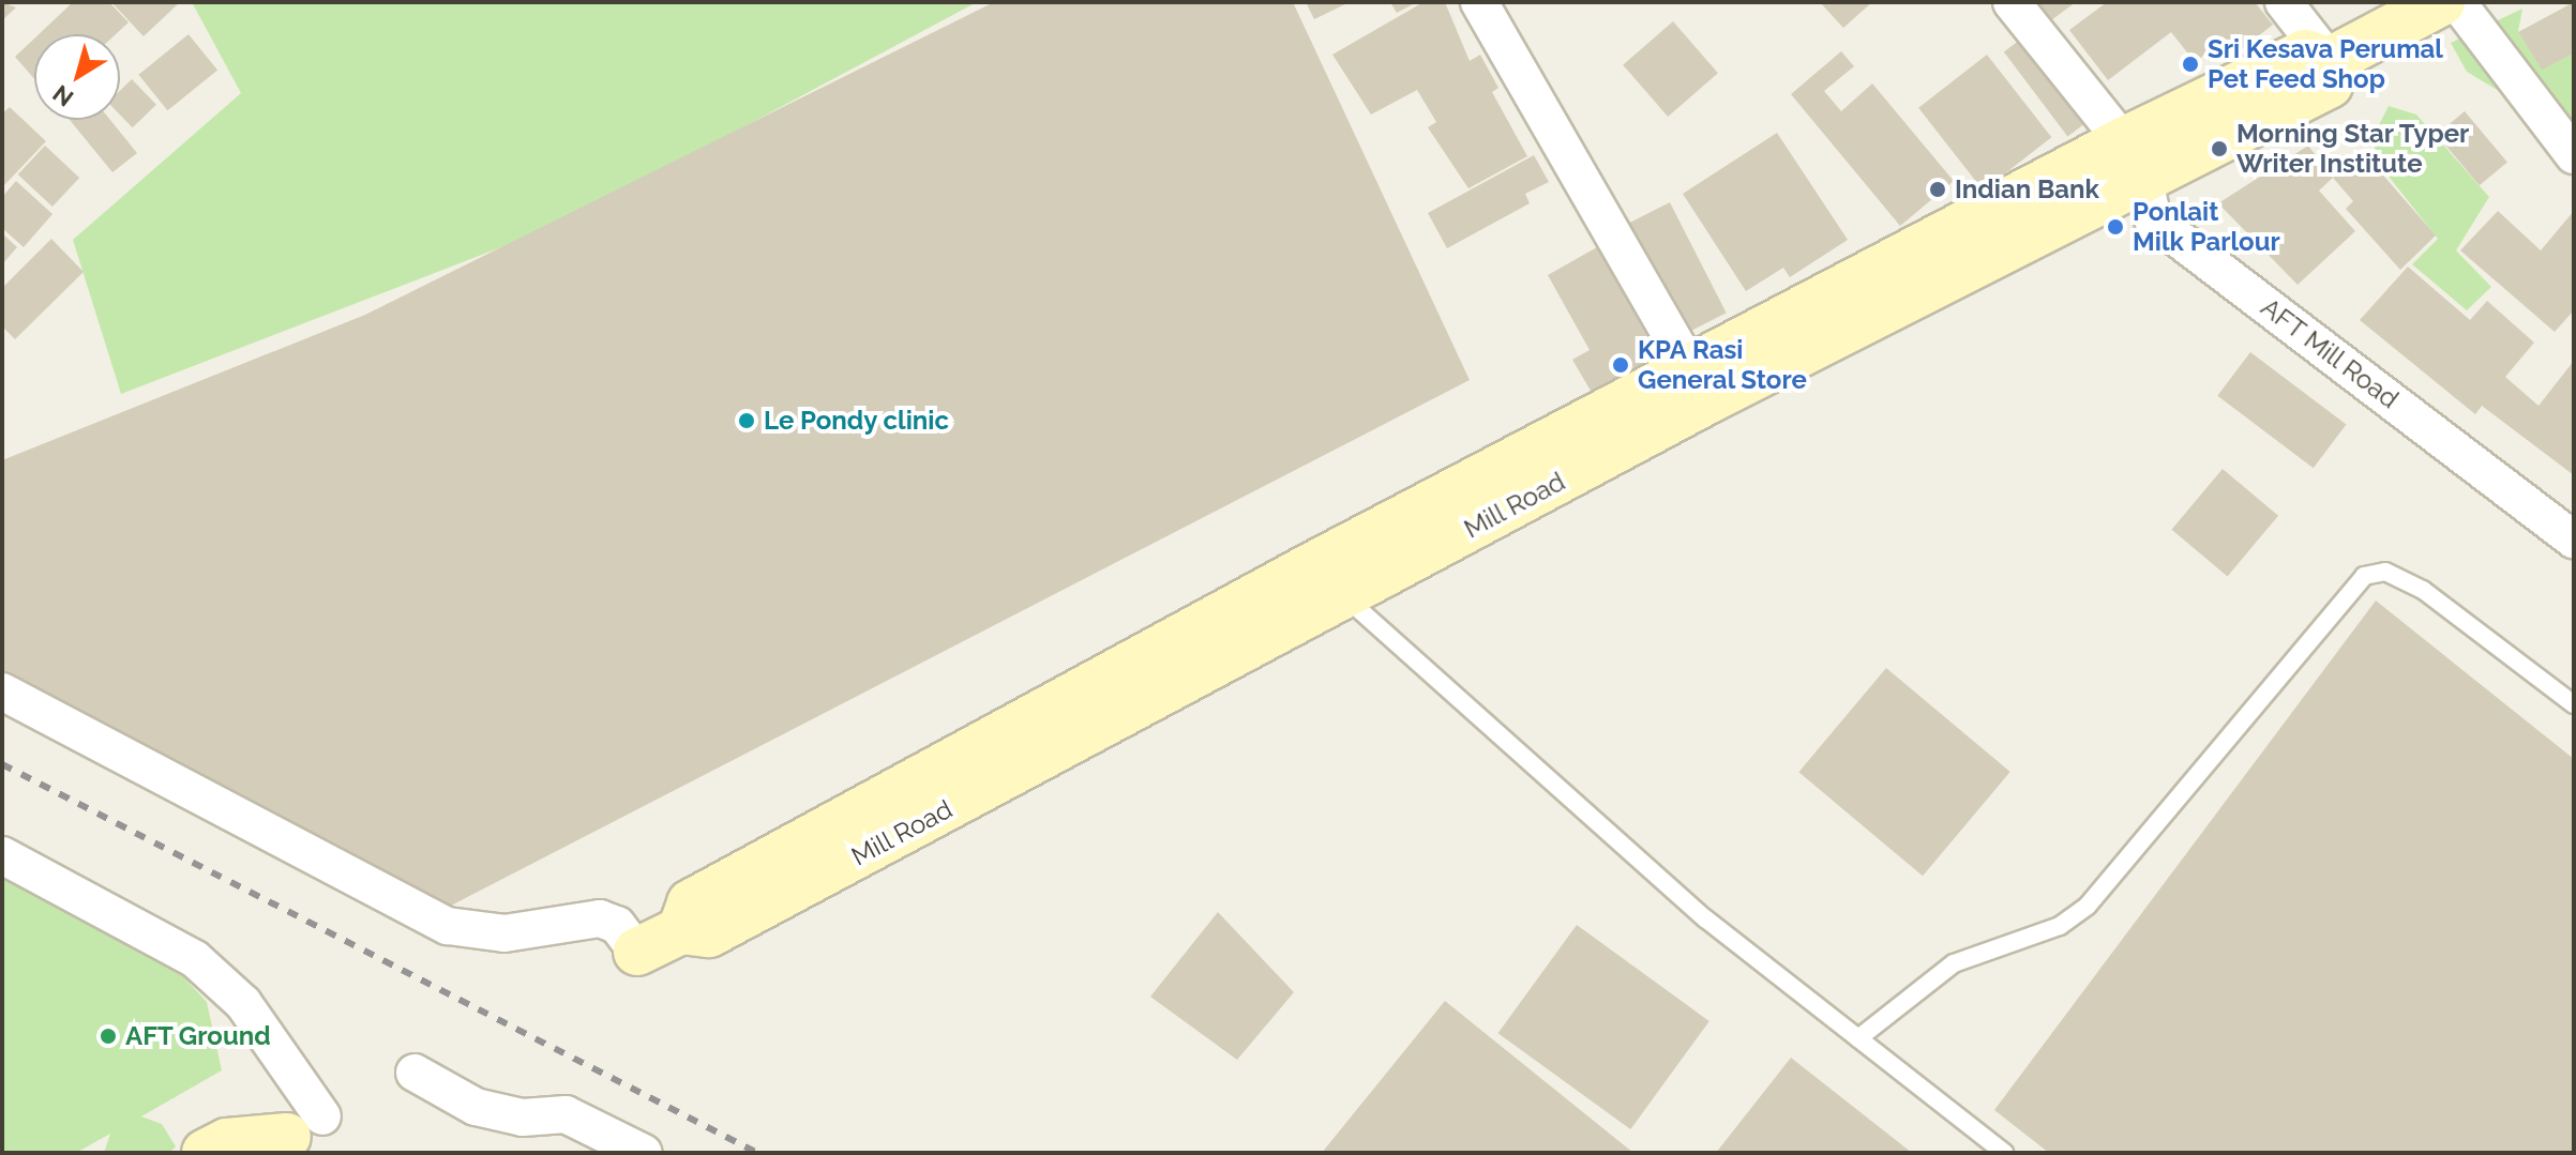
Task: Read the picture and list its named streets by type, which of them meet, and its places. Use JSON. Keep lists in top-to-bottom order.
{
  "streets": {
    "main road": ["Mill Road"],
    "street": ["AFT Mill Road"]
  },
  "crossings": [
    ["AFT Mill Road", "Mill Road"]
  ],
  "places": [
    "Sri Kesava Perumal Pet Feed Shop",
    "Morning Star Typer Writer Institute",
    "Indian Bank",
    "Ponlait Milk Parlour",
    "KPA Rasi General Store",
    "Le Pondy clinic",
    "AFT Ground"
  ],
  "north": "bottom left"
}
